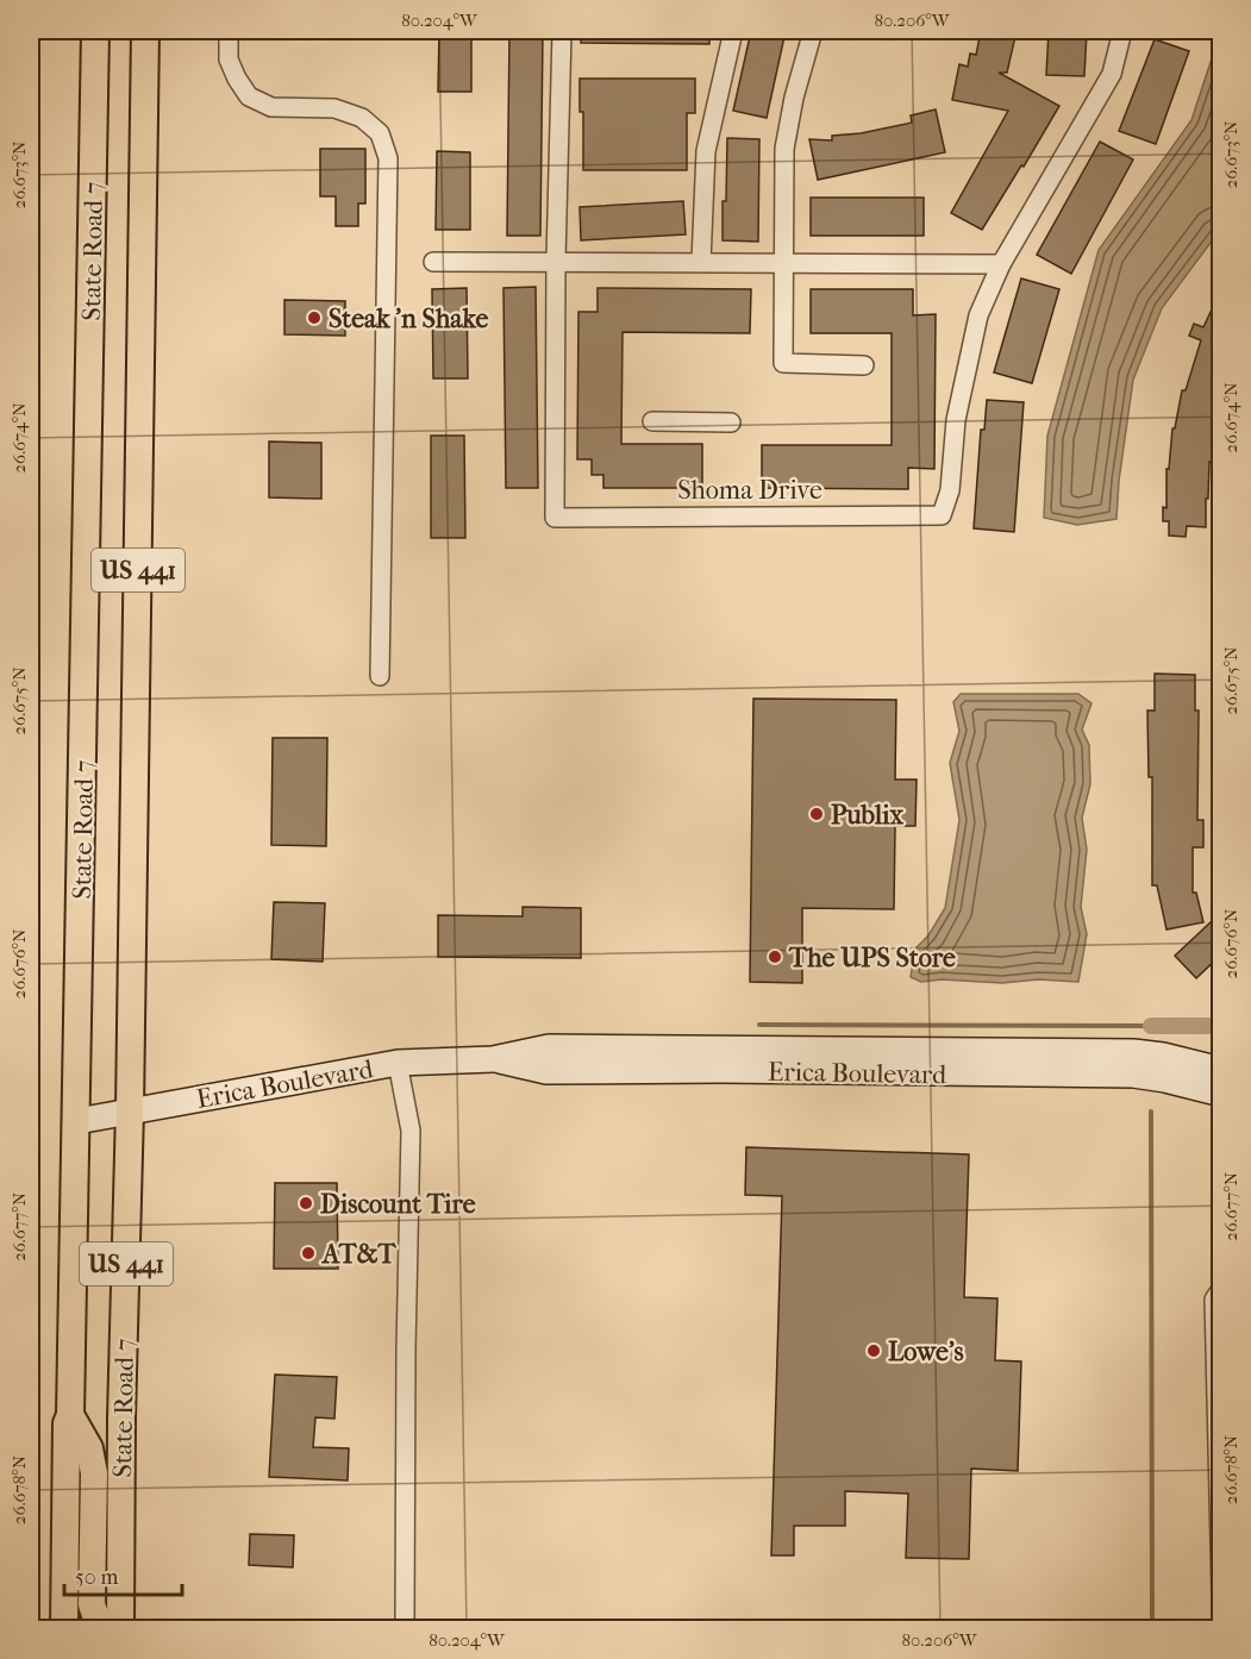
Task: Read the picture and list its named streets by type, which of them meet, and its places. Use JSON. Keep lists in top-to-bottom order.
{
  "streets": {
    "main road": ["State Road 7", "US 441"],
    "street": ["Shoma Drive", "Erica Boulevard"]
  },
  "crossings": [
    ["State Road 7", "Erica Boulevard"]
  ],
  "places": [
    "Steak 'n Shake",
    "Publix",
    "The UPS Store",
    "Discount Tire",
    "AT&T",
    "Lowe's"
  ],
  "scale_bar": "50 m",
  "coordinates": [
    "80.204°W",
    "80.206°W",
    "26.673°N",
    "26.674°N",
    "26.675°N",
    "26.676°N",
    "26.677°N",
    "26.678°N"
  ]
}
